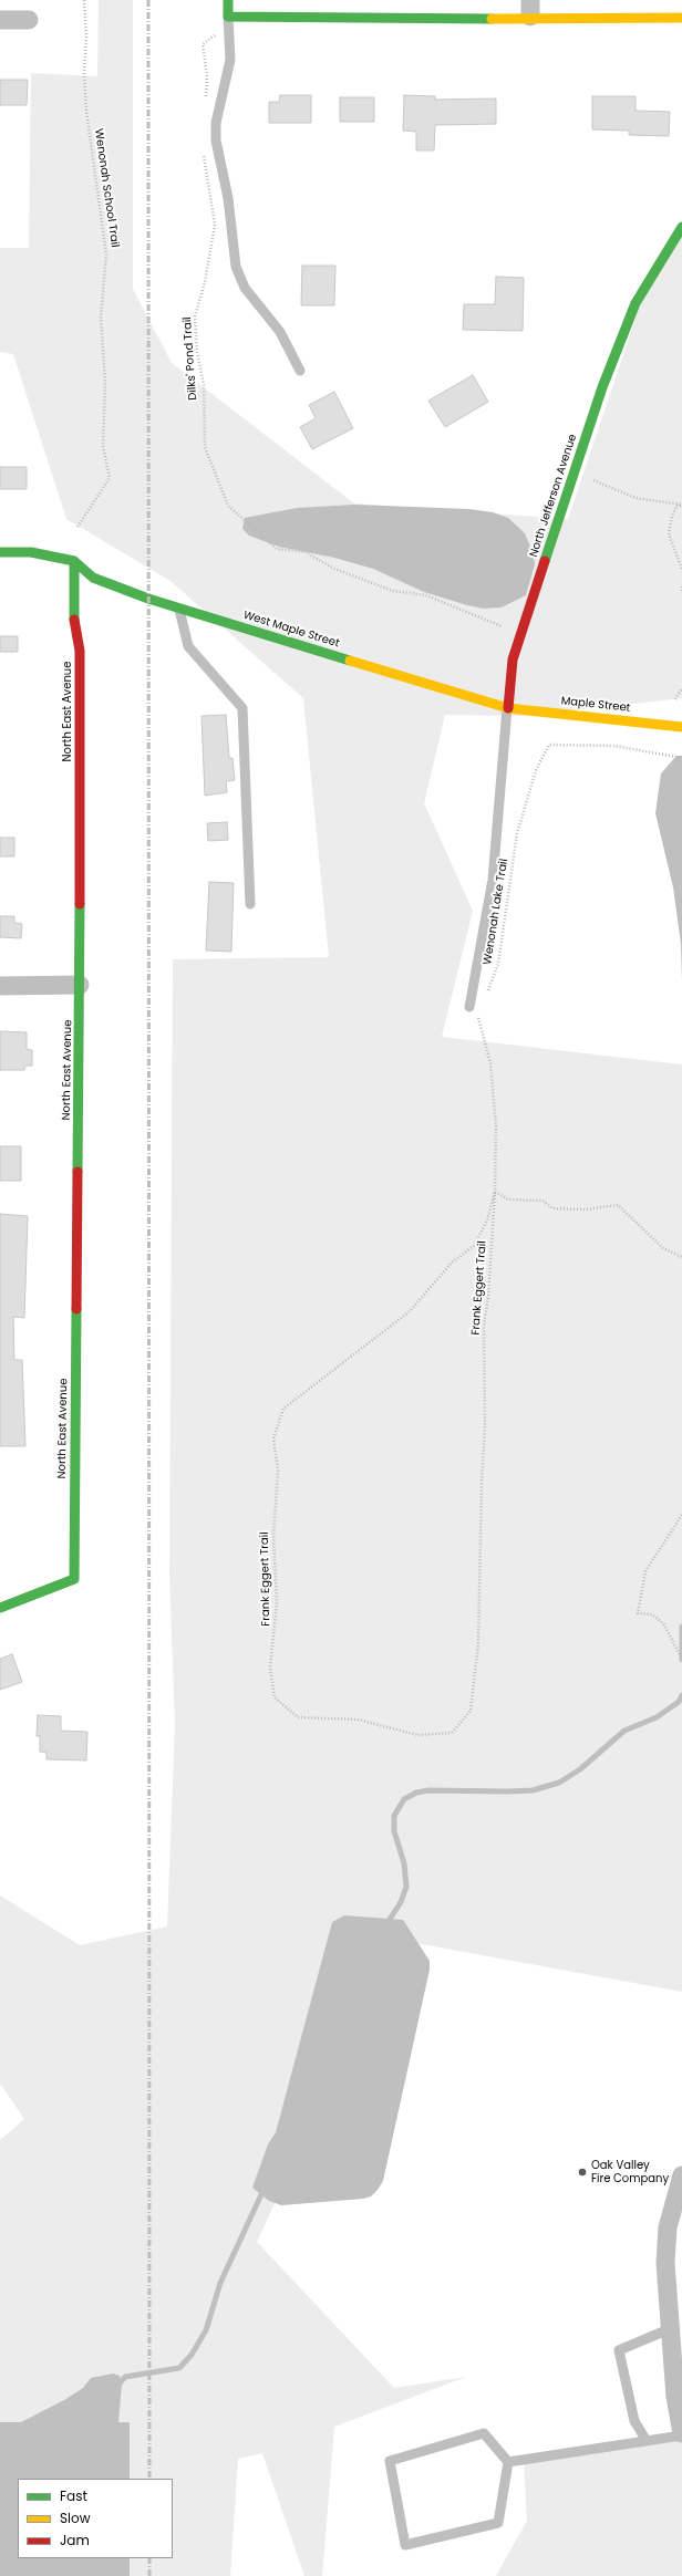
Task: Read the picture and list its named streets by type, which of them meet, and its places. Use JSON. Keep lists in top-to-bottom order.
{
  "streets": {
    "street": [
      "North Jefferson Avenue",
      "West Maple Street",
      "Maple Street",
      "North East Avenue"
    ],
    "path": [
      "Wenonah School Trail",
      "Dilks' Pond Trail",
      "Wenonah Lake Trail",
      "Frank Eggert Trail"
    ]
  },
  "crossings": [
    ["North Jefferson Avenue", "West Maple Street"],
    ["North Jefferson Avenue", "Maple Street"],
    ["West Maple Street", "Maple Street"],
    ["West Maple Street", "North East Avenue"]
  ],
  "places": ["Oak Valley Fire Company"],
  "legend": ["Fast", "Slow", "Jam"]
}
